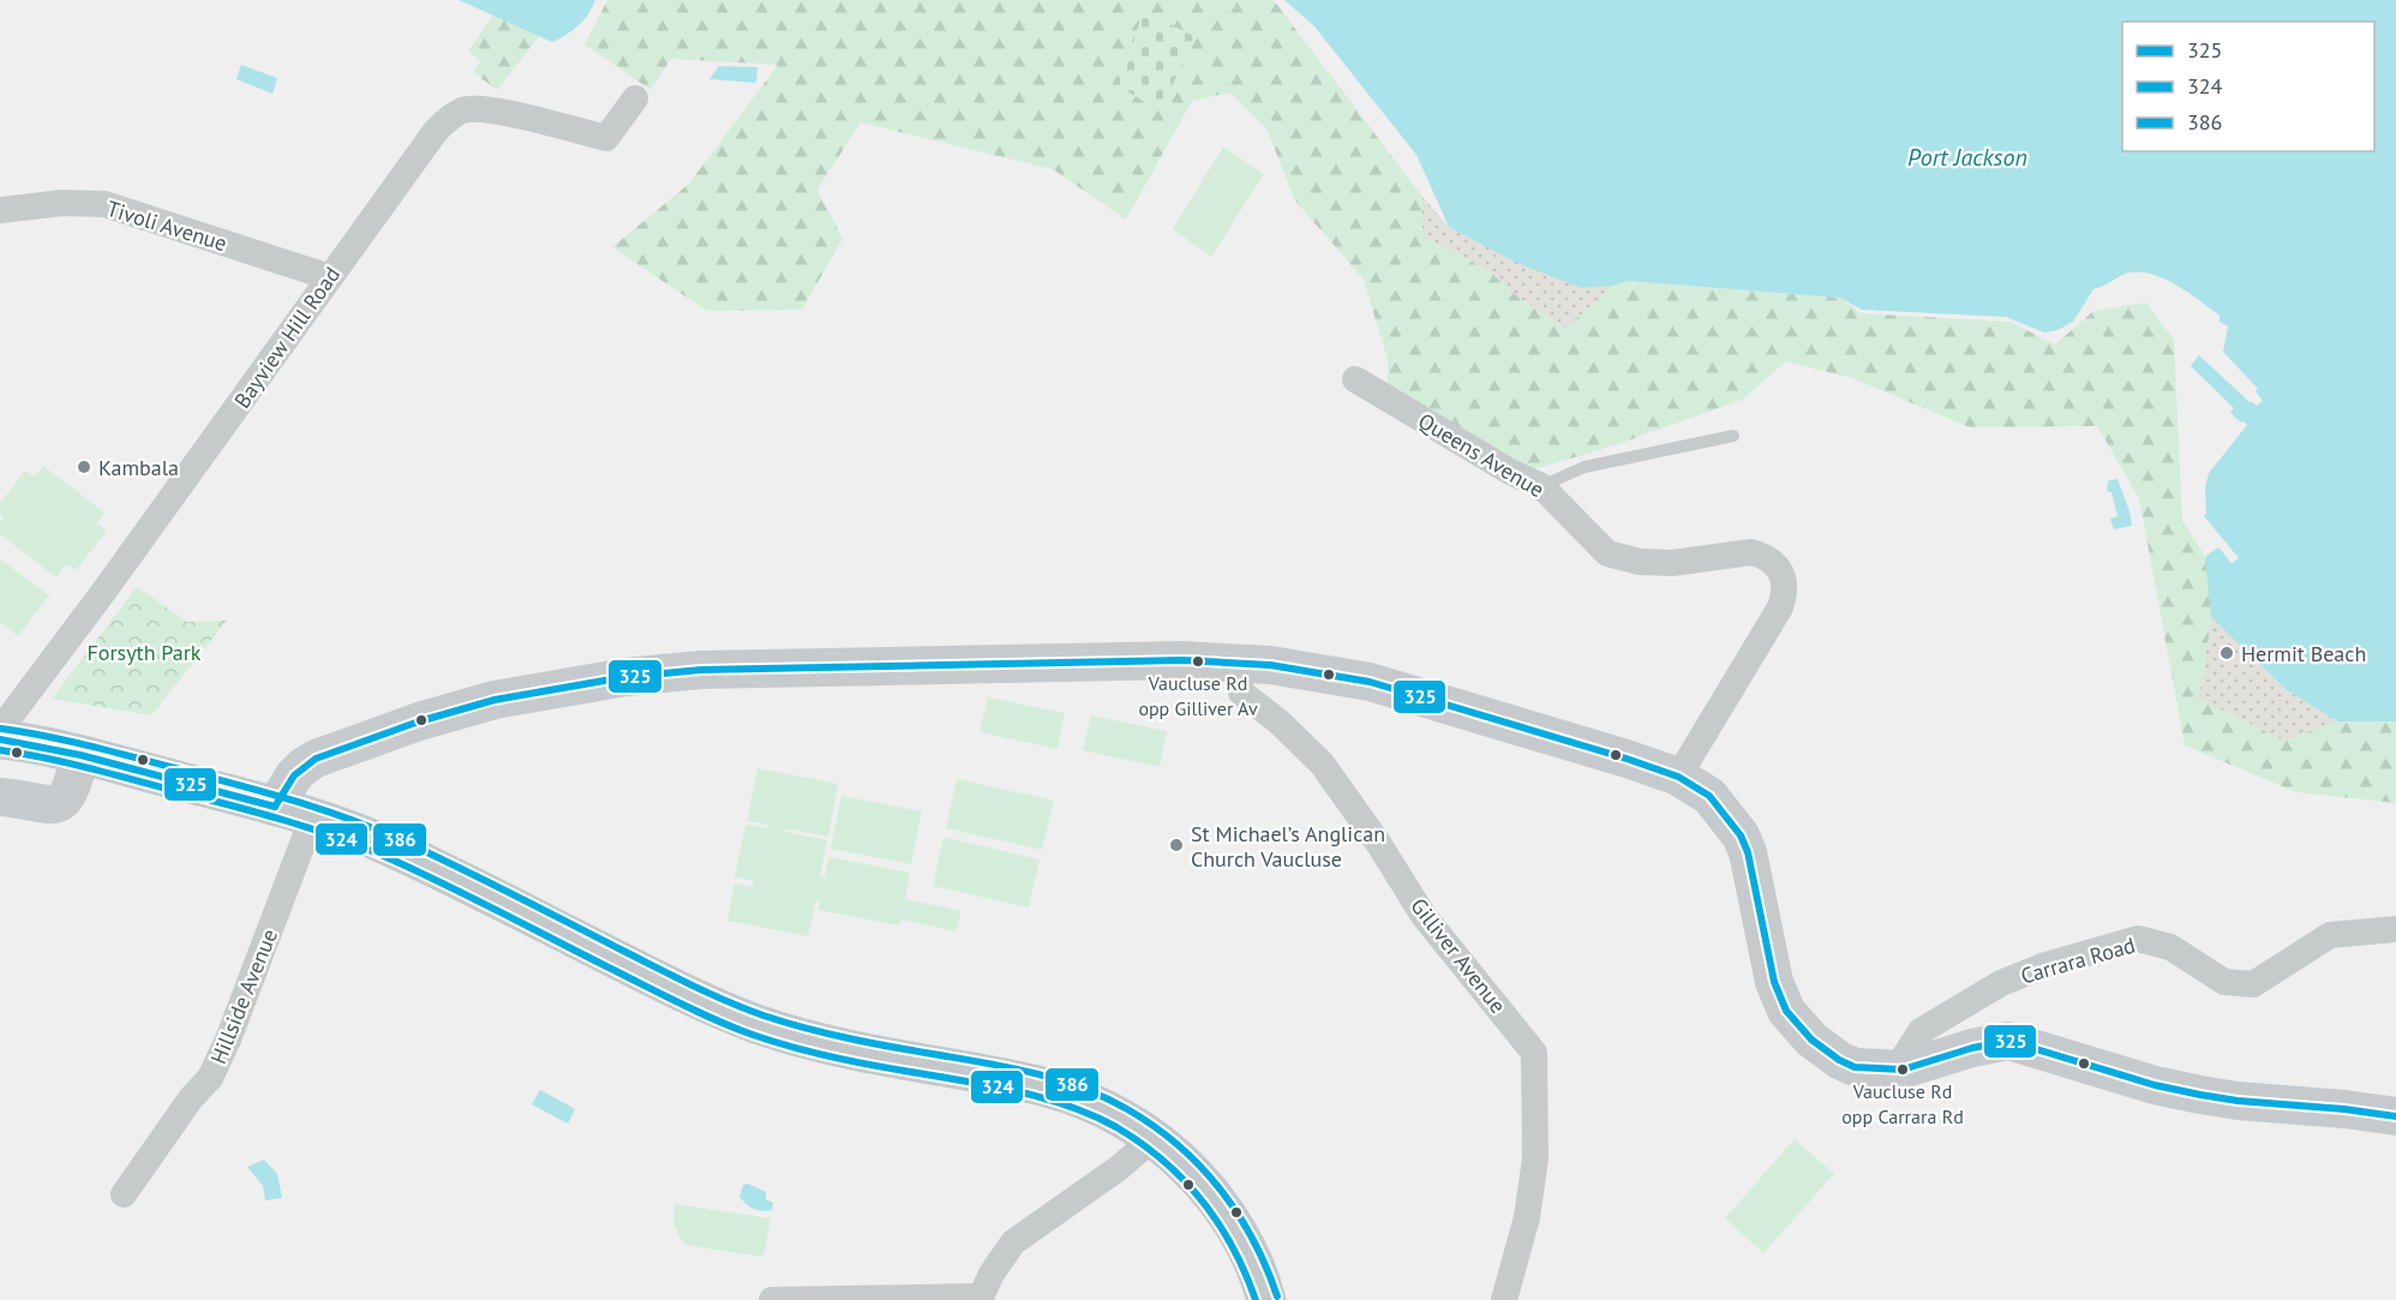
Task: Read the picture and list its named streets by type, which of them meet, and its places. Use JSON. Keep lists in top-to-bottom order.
{
  "streets": {
    "street": [
      "Tivoli Avenue",
      "Bayview Hill Road",
      "Queens Avenue",
      "Gilliver Avenue",
      "Carrara Road",
      "Hillside Avenue"
    ]
  },
  "crossings": [
    ["Tivoli Avenue", "Bayview Hill Road"]
  ],
  "water": ["Port Jackson"],
  "parks": ["Forsyth Park"],
  "places": [
    "Kambala",
    "Hermit Beach",
    "Vaucluse Rd opp Gilliver Av",
    "St Michael’s Anglican Church Vaucluse",
    "Vaucluse Rd opp Carrara Rd"
  ],
  "lines": ["transit line 325", "transit line 386", "transit line 324"],
  "legend": ["325", "324", "386"]
}
